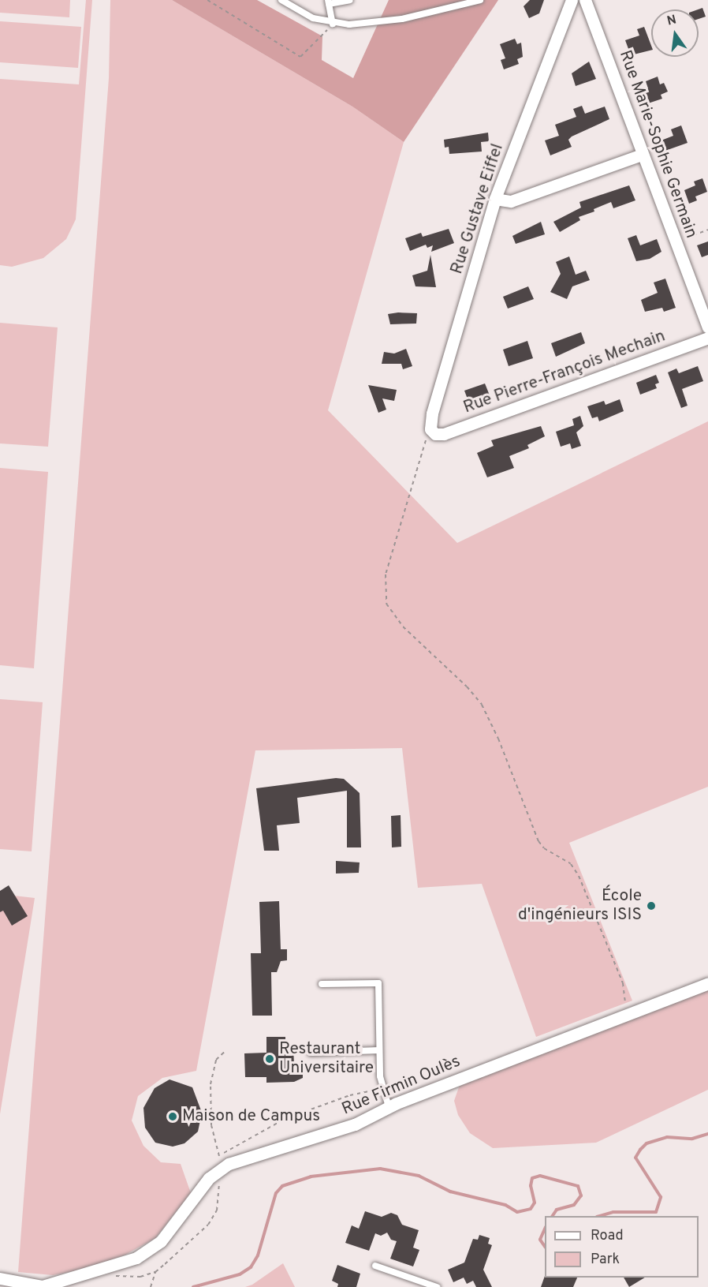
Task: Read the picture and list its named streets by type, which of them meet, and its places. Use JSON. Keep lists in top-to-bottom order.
{
  "streets": {
    "street": [
      "Rue Marie-Sophie Germain",
      "Rue Gustave Eiffel",
      "Rue Pierre-François Mechain",
      "Rue Firmin Oulès"
    ]
  },
  "crossings": [
    ["Rue Gustave Eiffel", "Rue Pierre-François Mechain"]
  ],
  "places": ["École d'ingénieurs ISIS", "Restaurant Universitaire", "Maison de Campus"],
  "legend": ["Road", "Park"],
  "north": "top"
}
